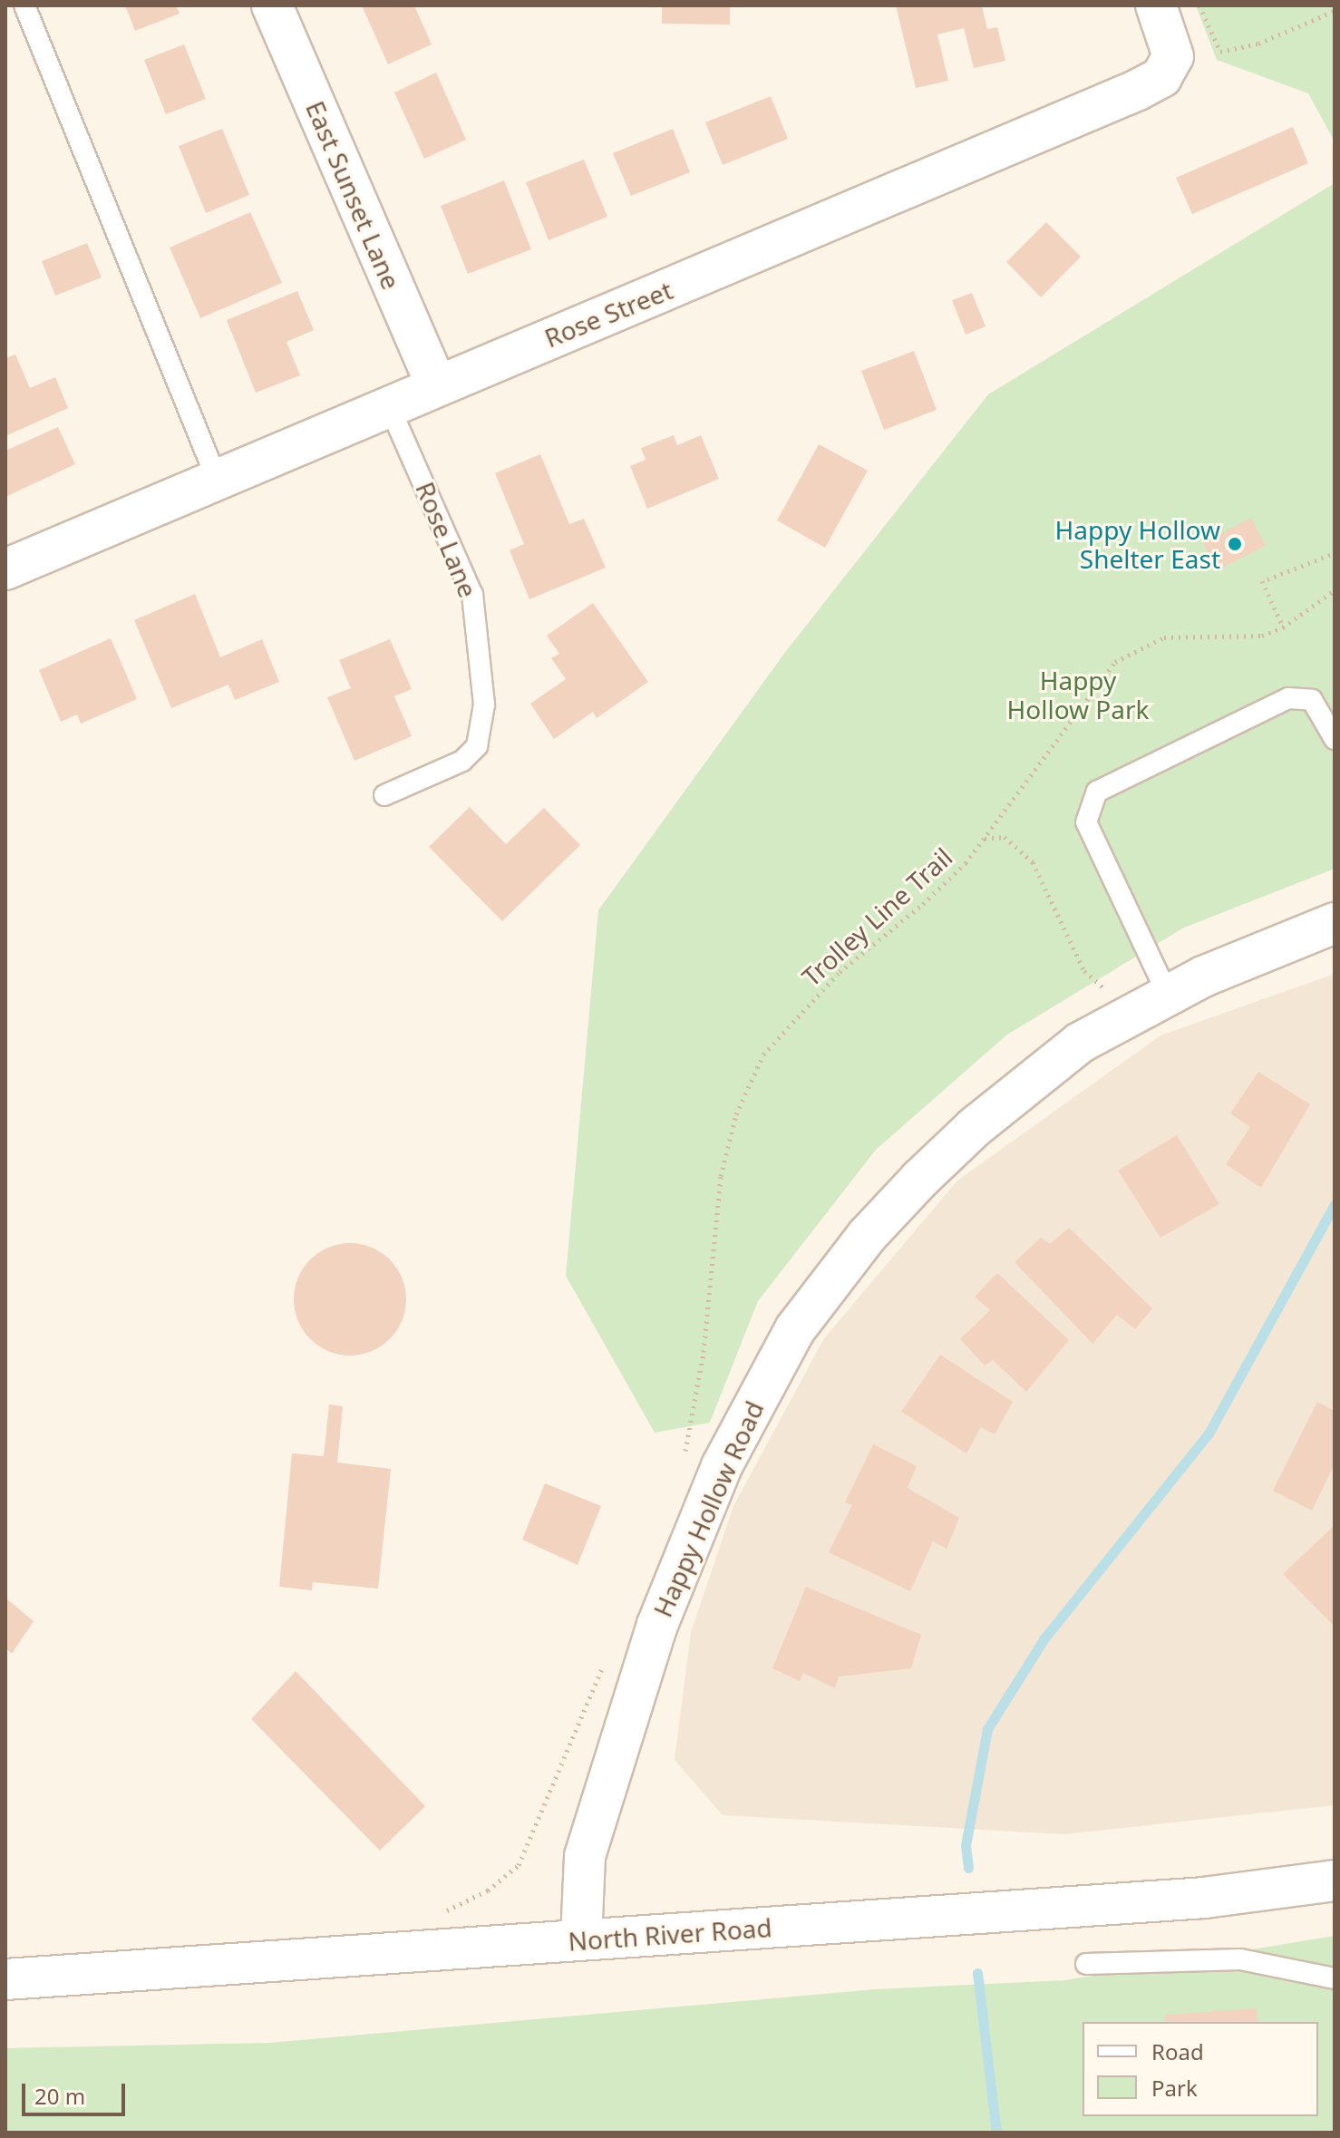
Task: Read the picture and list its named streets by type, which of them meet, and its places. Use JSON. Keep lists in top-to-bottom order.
{
  "streets": {
    "main road": [
      "East Sunset Lane",
      "Rose Street",
      "Happy Hollow Road",
      "North River Road"
    ],
    "lane": ["Rose Lane"],
    "path": ["Trolley Line Trail"]
  },
  "crossings": [
    ["East Sunset Lane", "Rose Street"],
    ["Rose Street", "Rose Lane"],
    ["Happy Hollow Road", "North River Road"]
  ],
  "parks": ["Happy Hollow Park"],
  "places": ["Happy Hollow Shelter East"],
  "legend": ["Road", "Park"],
  "scale_bar": "20 m"
}
